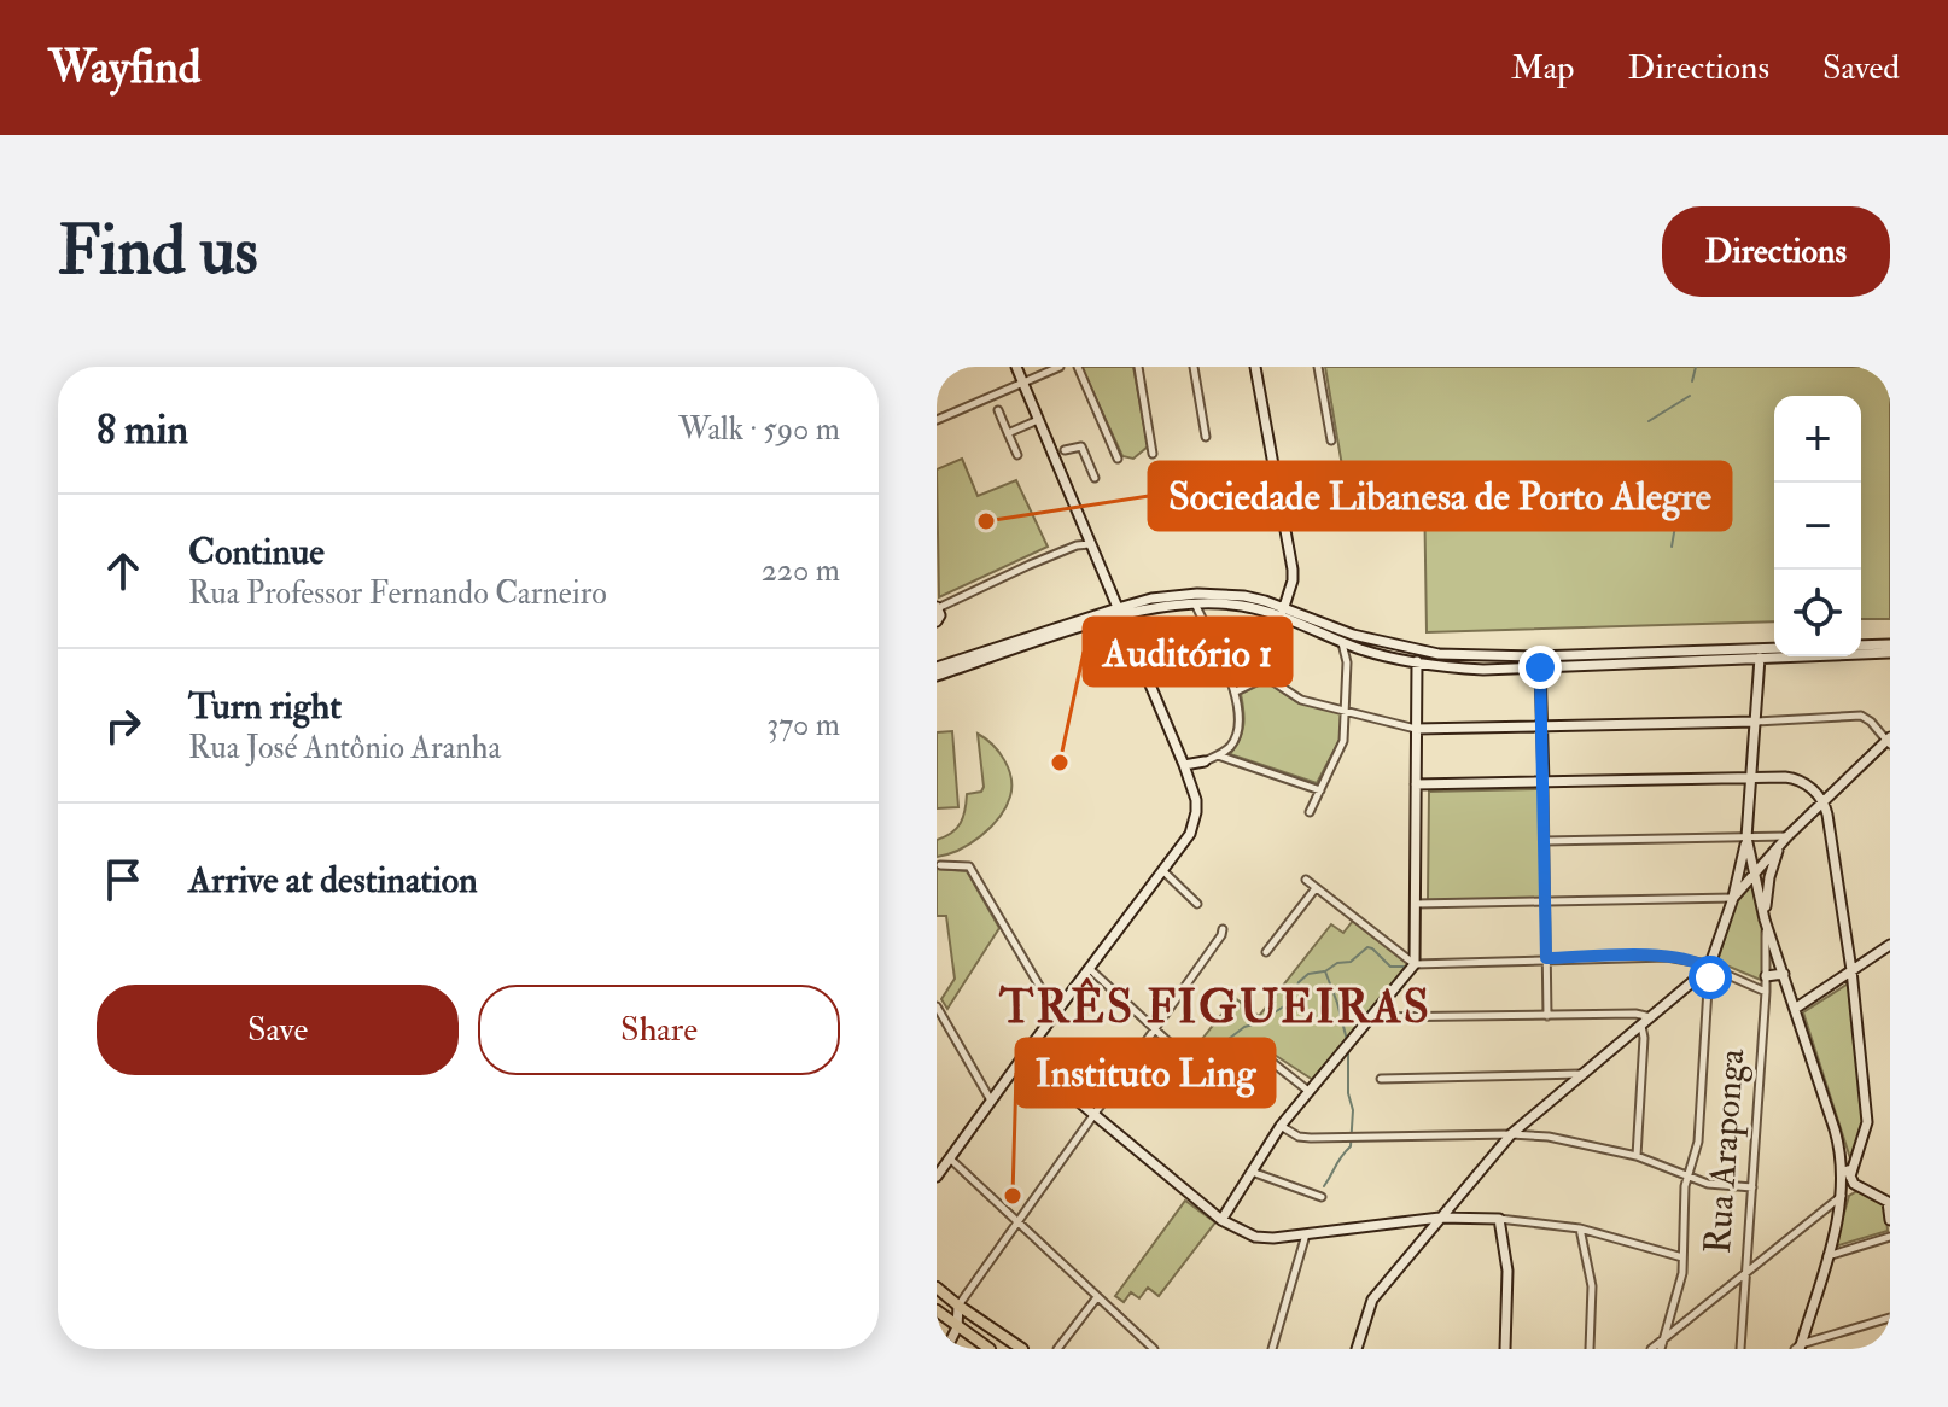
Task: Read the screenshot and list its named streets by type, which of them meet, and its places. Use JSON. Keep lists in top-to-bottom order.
{
  "streets": {
    "street": ["Rua Araponga"]
  },
  "districts": ["TRÊS FIGUEIRAS"],
  "places": ["Sociedade Libanesa de Porto Alegre", "Auditório 1", "Instituto Ling"],
  "page": {
    "header": "Wayfind",
    "nav": ["Map", "Directions", "Saved"],
    "buttons": [
      "Directions",
      ["Save", "Share"]
    ],
    "title": "Find us",
    "heading": ["8 min", "Walk · 590 m"],
    "map_buttons": ["+", "−"],
    "list": [
      ["Continue", "Rua Professor Fernando Carneiro", "220 m"],
      ["Turn right", "Rua José Antônio Aranha", "370 m"],
      "Arrive at destination"
    ]
  }
}
